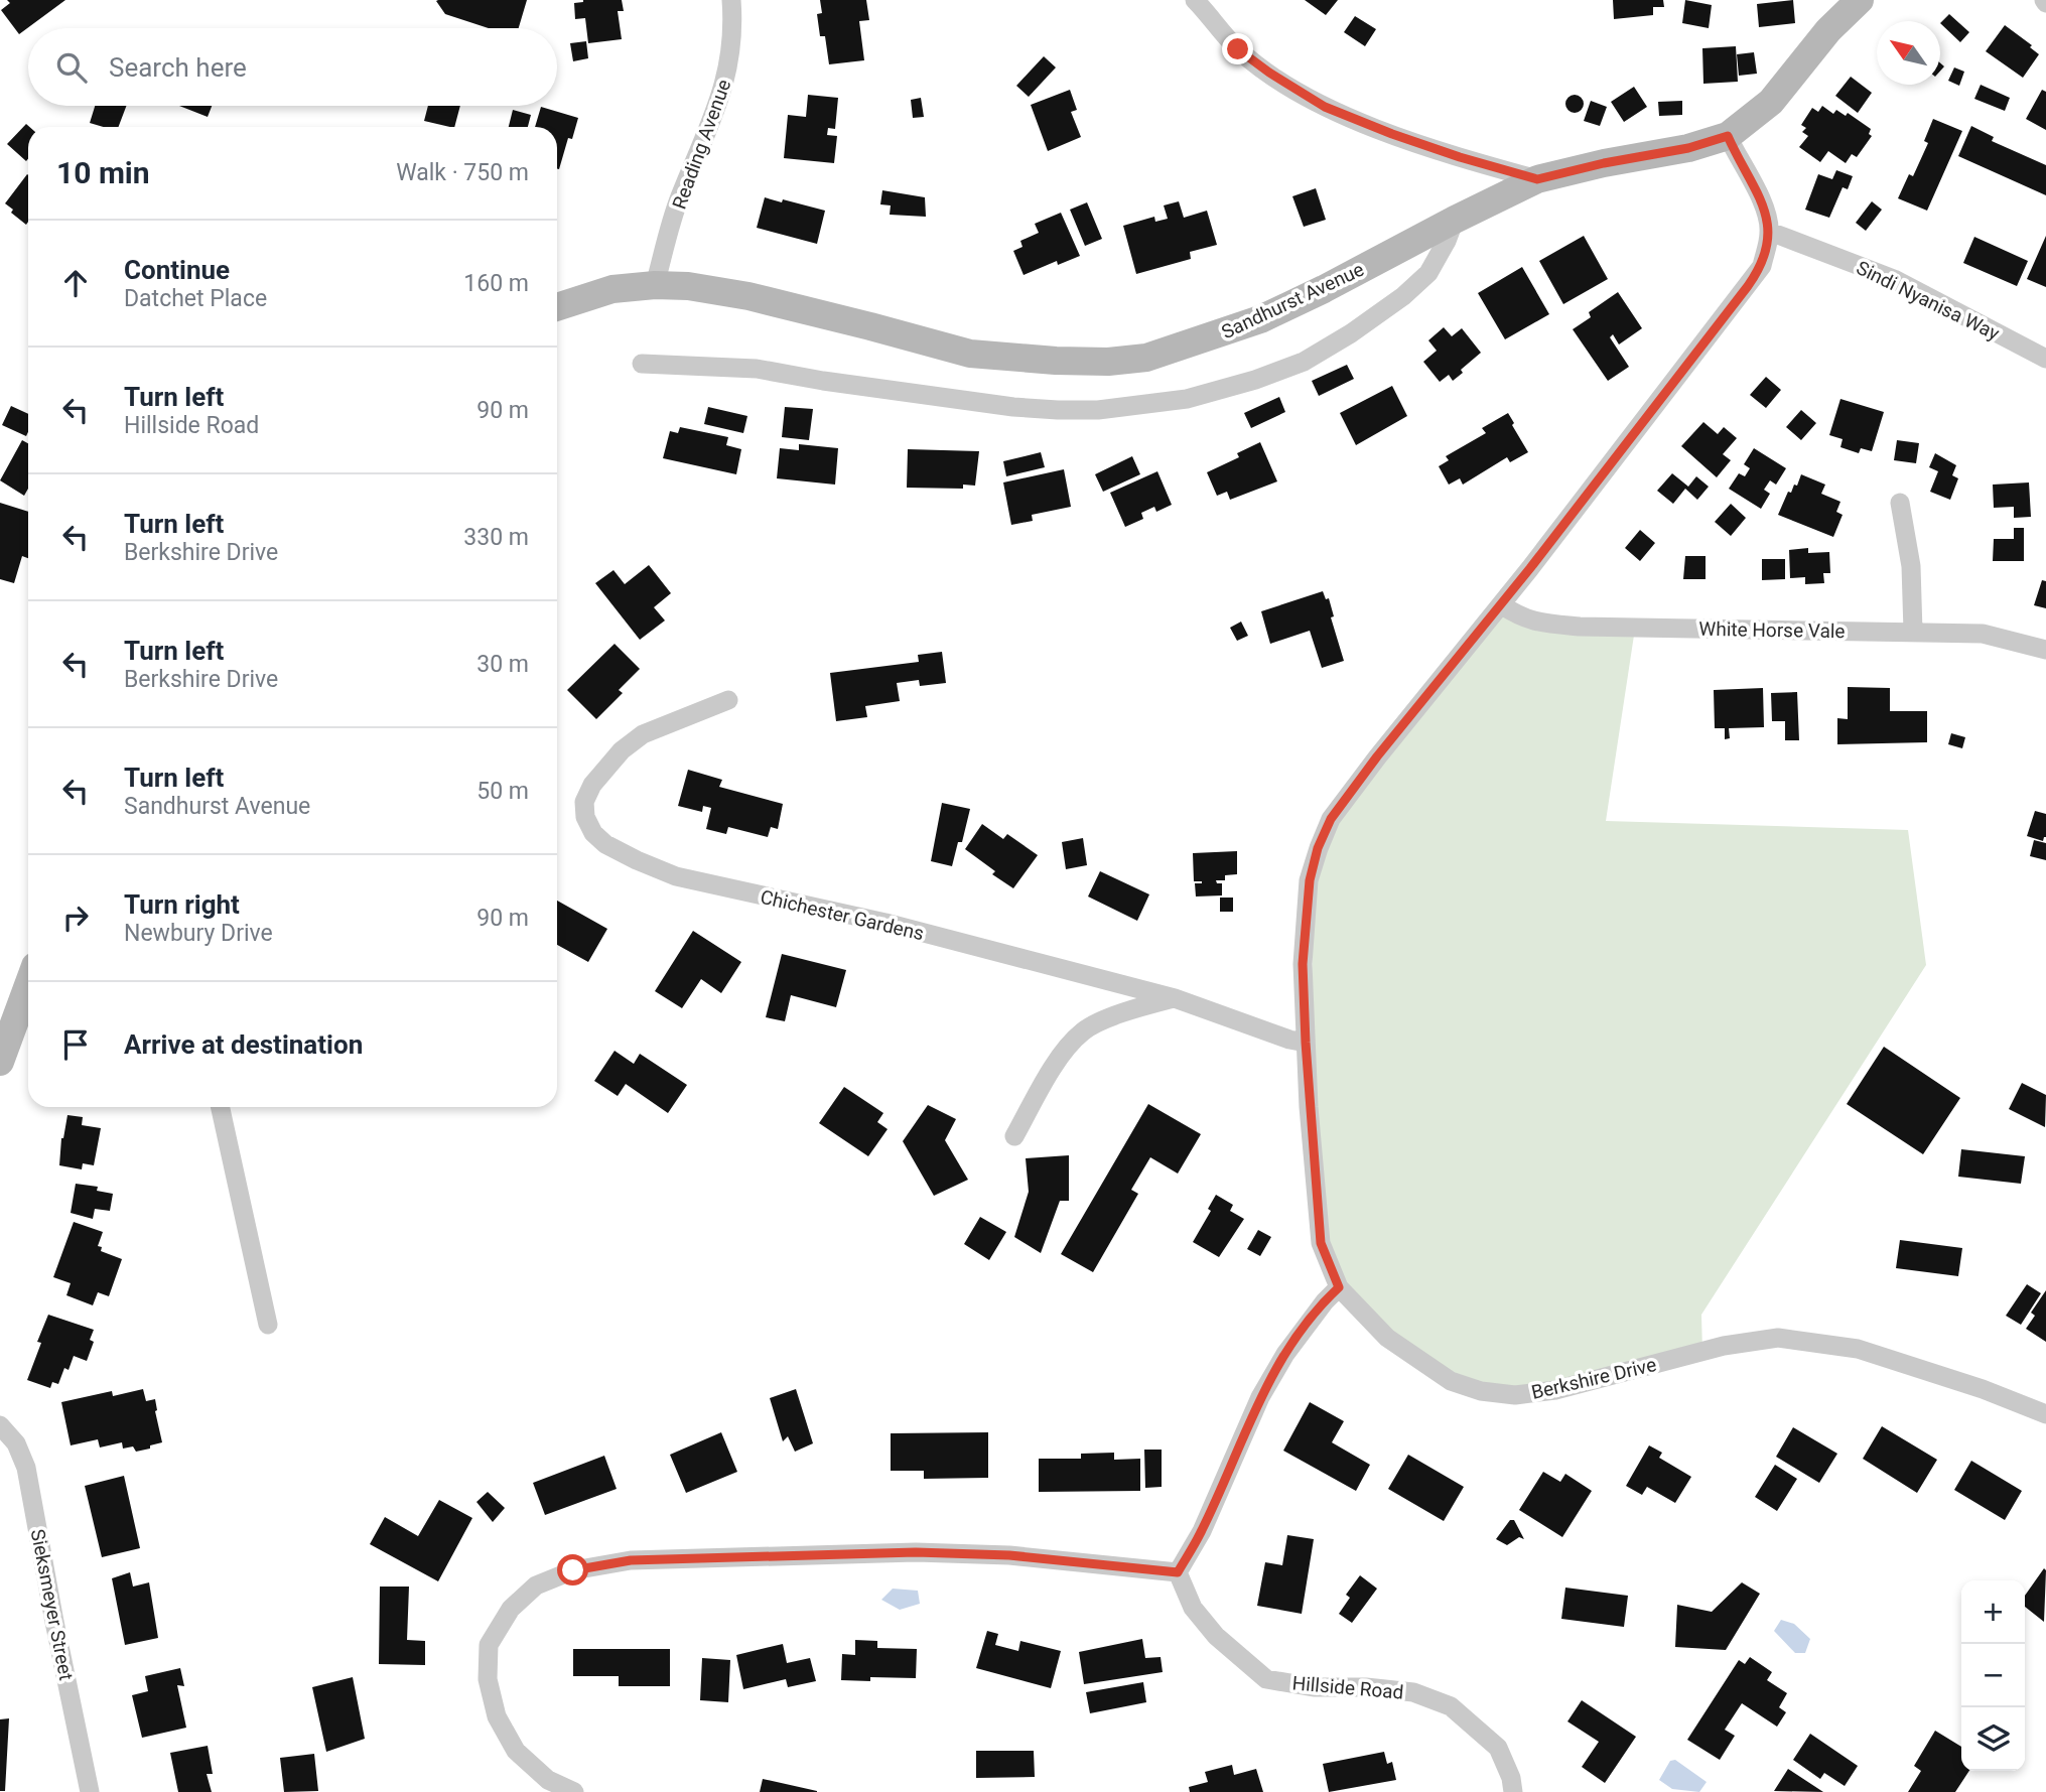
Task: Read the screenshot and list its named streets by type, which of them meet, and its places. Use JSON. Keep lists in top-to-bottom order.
{
  "streets": {
    "street": [
      "Reading Avenue",
      "Sandhurst Avenue",
      "Sindi Nyanisa Way",
      "White Horse Vale",
      "Chichester Gardens",
      "Berkshire Drive",
      "Sieksmeyer Street",
      "Hillside Road"
    ]
  },
  "crossings": [
    ["Reading Avenue", "Sandhurst Avenue"],
    ["Sandhurst Avenue", "Berkshire Drive"],
    ["Sindi Nyanisa Way", "Berkshire Drive"],
    ["White Horse Vale", "Berkshire Drive"],
    ["Chichester Gardens", "Berkshire Drive"]
  ],
  "north": "top left",
  "page": {
    "search": "Search here",
    "heading": ["10 min", "Walk · 750 m"],
    "list": [
      ["Continue", "Datchet Place", "160 m"],
      ["Turn left", "Hillside Road", "90 m"],
      ["Turn left", "Berkshire Drive", "330 m"],
      ["Turn left", "Berkshire Drive", "30 m"],
      ["Turn left", "Sandhurst Avenue", "50 m"],
      ["Turn right", "Newbury Drive", "90 m"],
      "Arrive at destination"
    ],
    "map_buttons": ["+", "−"]
  }
}
